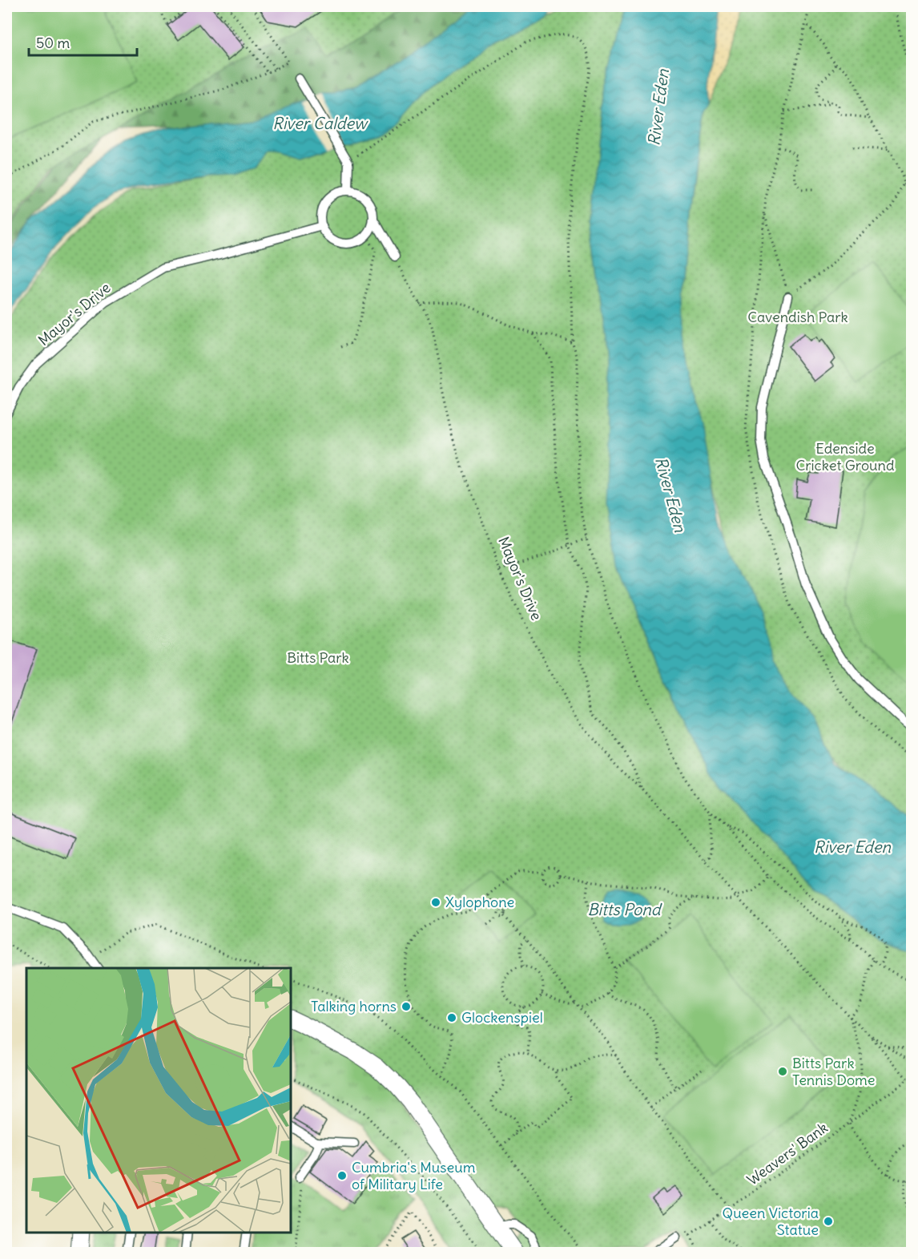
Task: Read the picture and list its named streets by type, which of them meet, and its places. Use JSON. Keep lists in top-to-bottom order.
{
  "streets": {
    "lane": ["Mayor's Drive"],
    "path": ["Weavers' Bank"]
  },
  "water": ["River Eden", "River Caldew", "Bitts Pond"],
  "parks": ["Cavendish Park", "Edenside Cricket Ground", "Bitts Park"],
  "places": [
    "Xylophone",
    "Talking horns",
    "Glockenspiel",
    "Bitts Park Tennis Dome",
    "Cumbria's Museum of Military Life",
    "Queen Victoria Statue"
  ],
  "scale_bar": "50 m"
}
